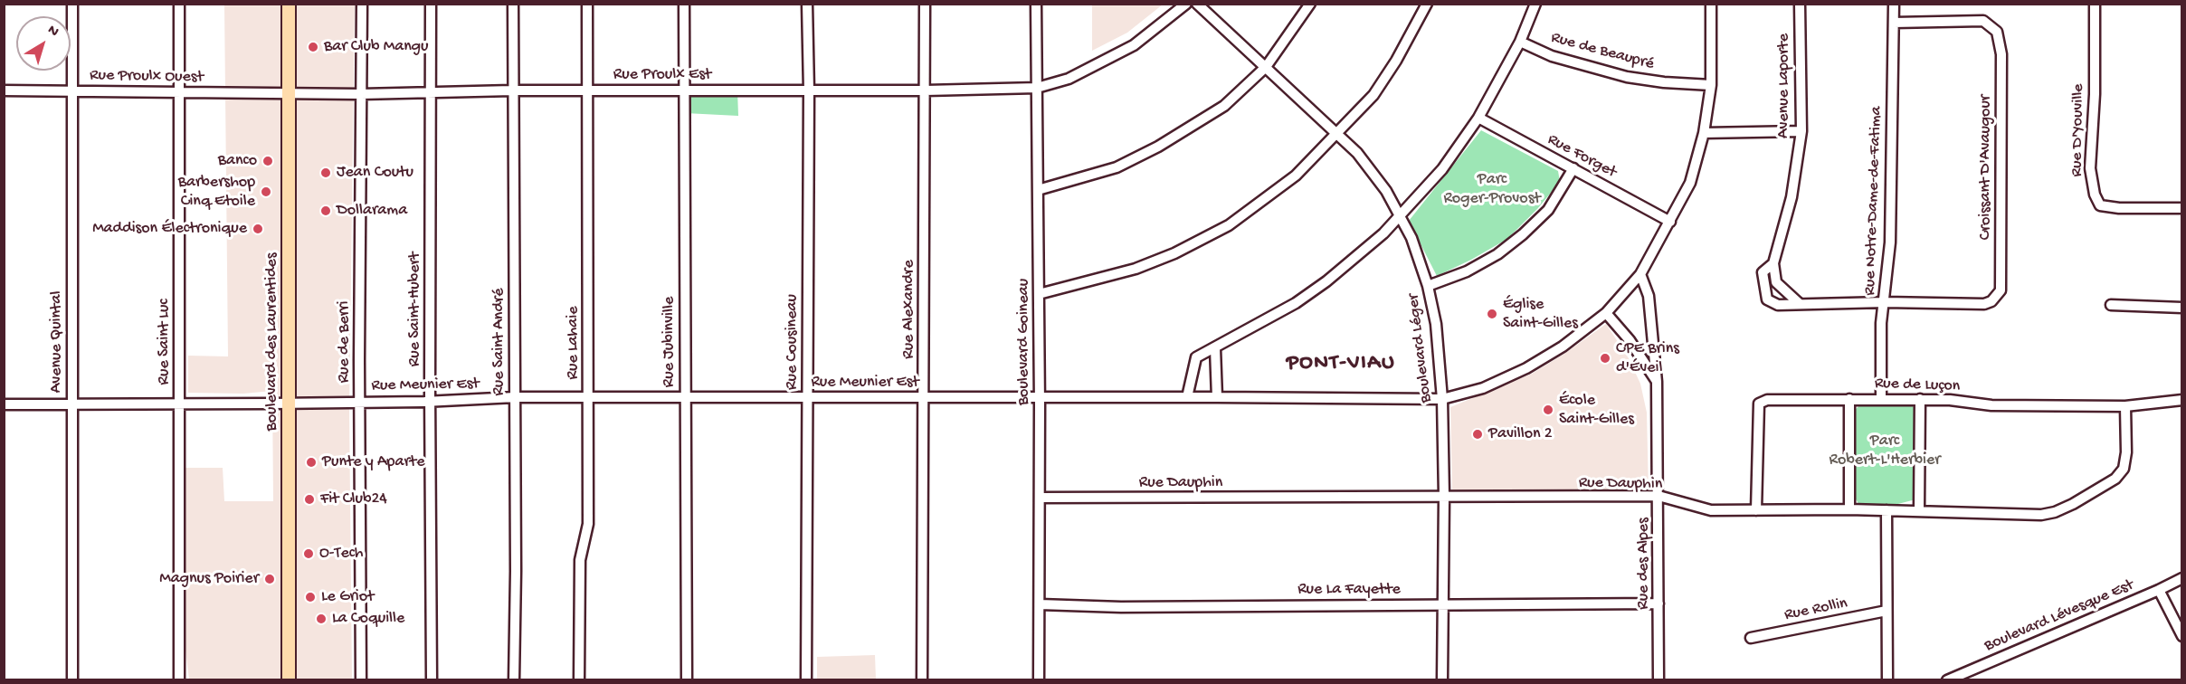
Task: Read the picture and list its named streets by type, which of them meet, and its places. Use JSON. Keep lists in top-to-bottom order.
{
  "streets": {
    "main road": ["Boulevard des Laurentides"],
    "street": [
      "Rue de Beaupré",
      "Rue Proulx Est",
      "Rue Proulx Ouest",
      "Avenue Laporte",
      "Rue D'Youville",
      "Rue Forget",
      "Croissant D'Avaugour",
      "Rue Notre-Dame-de-Fatima",
      "Rue Saint-Hubert",
      "Rue Alexandre",
      "Avenue Quintal",
      "Rue Saint Luc",
      "Rue de Berri",
      "Rue Saint André",
      "Rue Jubinville",
      "Rue Cousineau",
      "Boulevard Goineau",
      "Rue Lahaie",
      "Boulevard Léger",
      "Rue Meunier Est",
      "Rue de Luçon",
      "Rue Dauphin",
      "Rue des Alpes",
      "Rue La Fayette",
      "Rue Rollin",
      "Boulevard Lévesque Est"
    ]
  },
  "crossings": [
    ["Rue de Beaupré", "Rue Meunier Est"],
    ["Rue Proulx Est", "Rue Proulx Ouest"],
    ["Rue Proulx Est", "Rue Saint-Hubert"],
    ["Rue Proulx Est", "Rue Alexandre"],
    ["Rue Proulx Est", "Boulevard des Laurentides"],
    ["Rue Proulx Est", "Rue de Berri"],
    ["Rue Proulx Est", "Rue Saint André"],
    ["Rue Proulx Est", "Rue Jubinville"],
    ["Rue Proulx Est", "Rue Cousineau"],
    ["Rue Proulx Est", "Boulevard Goineau"],
    ["Rue Proulx Est", "Rue Lahaie"],
    ["Rue Proulx Ouest", "Avenue Quintal"],
    ["Rue Proulx Ouest", "Rue Saint Luc"],
    ["Rue Proulx Ouest", "Boulevard des Laurentides"],
    ["Avenue Laporte", "Croissant D'Avaugour"],
    ["Avenue Laporte", "Rue Notre-Dame-de-Fatima"],
    ["Rue Forget", "Rue Meunier Est"],
    ["Croissant D'Avaugour", "Rue Notre-Dame-de-Fatima"],
    ["Rue Notre-Dame-de-Fatima", "Rue de Luçon"],
    ["Rue Saint-Hubert", "Rue Meunier Est"],
    ["Rue Alexandre", "Rue Meunier Est"],
    ["Avenue Quintal", "Rue Meunier Est"],
    ["Rue Saint Luc", "Rue Meunier Est"],
    ["Boulevard des Laurentides", "Rue Meunier Est"],
    ["Rue de Berri", "Rue Meunier Est"],
    ["Rue Saint André", "Rue Meunier Est"],
    ["Rue Jubinville", "Rue Meunier Est"],
    ["Rue Cousineau", "Rue Meunier Est"],
    ["Boulevard Goineau", "Rue Meunier Est"],
    ["Boulevard Goineau", "Rue Dauphin"],
    ["Boulevard Goineau", "Rue La Fayette"],
    ["Rue Lahaie", "Rue Meunier Est"],
    ["Boulevard Léger", "Rue Meunier Est"],
    ["Boulevard Léger", "Rue Dauphin"],
    ["Boulevard Léger", "Rue La Fayette"],
    ["Rue Meunier Est", "Rue des Alpes"],
    ["Rue de Luçon", "Rue Dauphin"],
    ["Rue Dauphin", "Rue des Alpes"],
    ["Rue des Alpes", "Rue La Fayette"]
  ],
  "districts": ["PONT-VIAU"],
  "parks": ["Parc Roger-Provost", "Parc Robert-L'Herbier"],
  "places": [
    "Bar Club Mangu",
    "Banco",
    "Jean Coutu",
    "Barbershop Cinq Etoile",
    "Dollarama",
    "Maddison Électronique",
    "Église Saint-Gilles",
    "CPE Brins d'Éveil",
    "École Saint-Gilles",
    "Pavillon 2",
    "Punte y Aparte",
    "Fit Club24",
    "O-Tech",
    "Magnus Poirier",
    "Le Griot",
    "La Coquille"
  ],
  "north": "top right"
}
